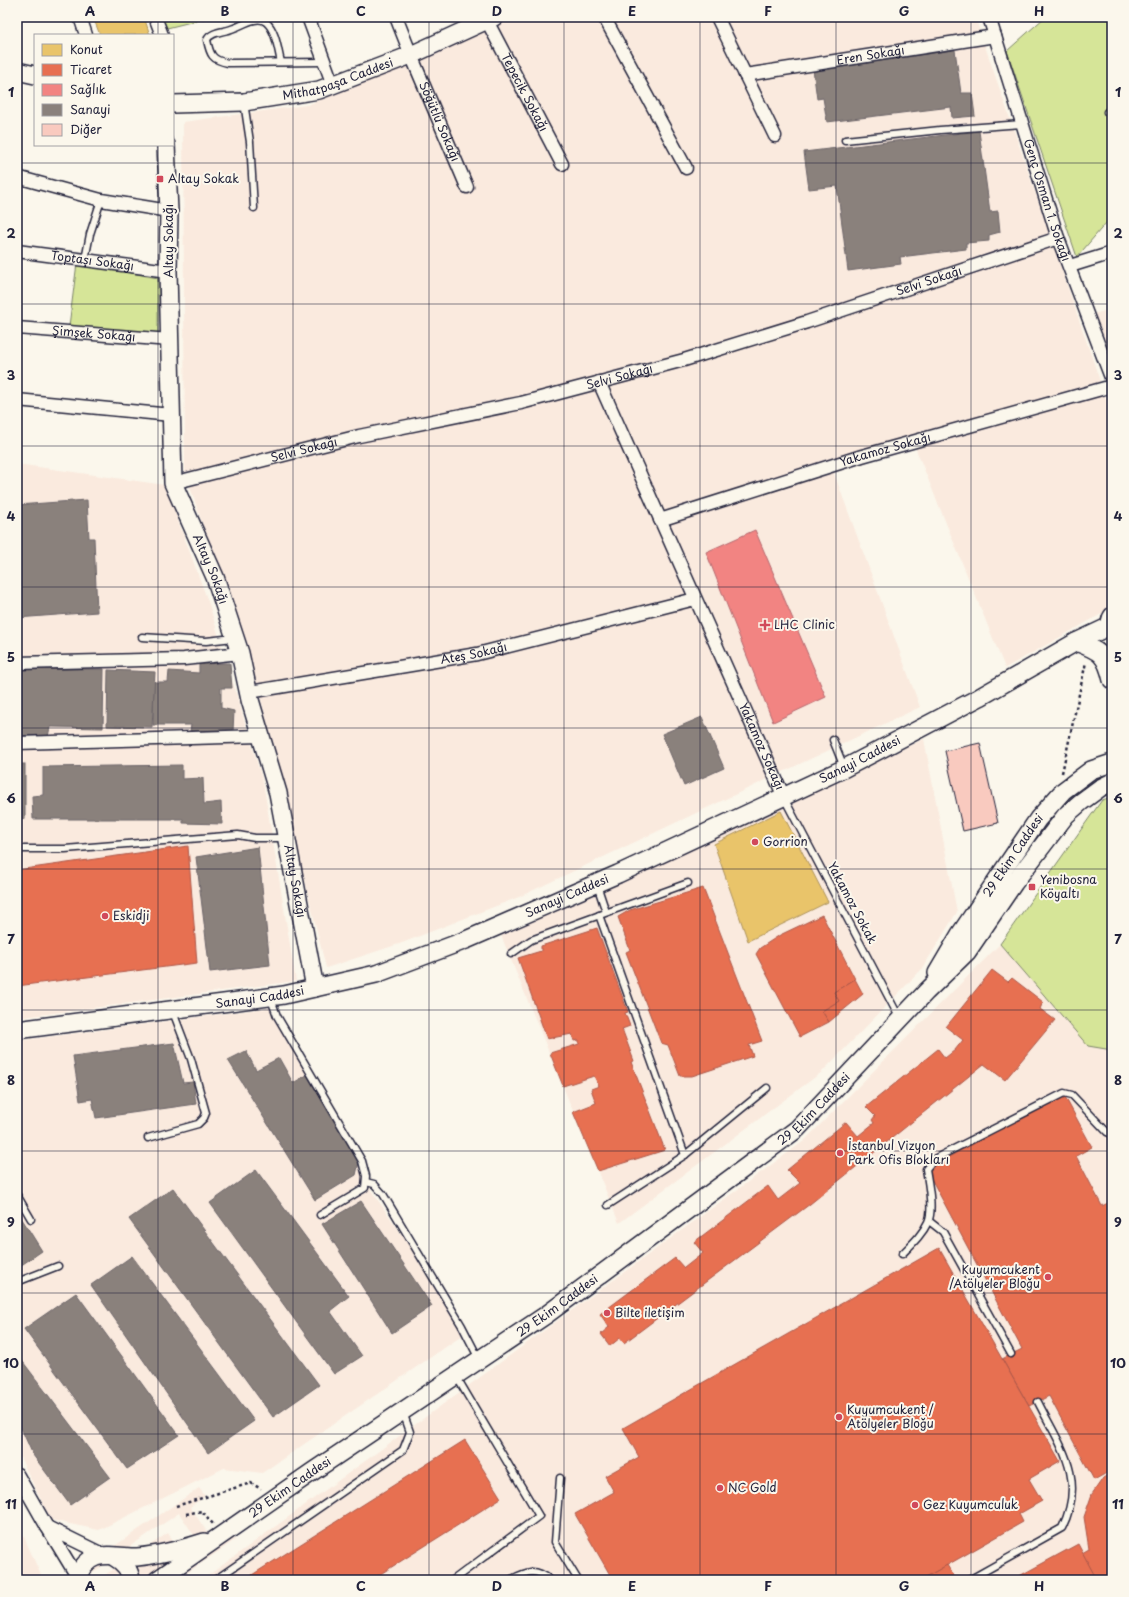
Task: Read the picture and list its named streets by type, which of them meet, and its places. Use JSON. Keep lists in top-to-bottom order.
{
  "streets": {
    "main road": [
      "Mithatpaşa Caddesi",
      "Altay Sokağı",
      "Sanayi Caddesi",
      "29 Ekim Caddesi"
    ],
    "street": [
      "Eren Sokağı",
      "Tepecik Sokağı",
      "Söğütlü Sokağı",
      "Genç Osman 1. Sokağı",
      "Toptaşı Sokağı",
      "Selvi Sokağı",
      "Şimşek Sokağı",
      "Yakamoz Sokağı",
      "Ateş Sokağı"
    ],
    "lane": ["Yakamoz Sokak"]
  },
  "crossings": [
    ["Eren Sokağı", "Genç Osman 1. Sokağı"],
    ["Mithatpaşa Caddesi", "Tepecik Sokağı"],
    ["Mithatpaşa Caddesi", "Söğütlü Sokağı"],
    ["Genç Osman 1. Sokağı", "Selvi Sokağı"],
    ["Altay Sokağı", "Toptaşı Sokağı"],
    ["Altay Sokağı", "Selvi Sokağı"],
    ["Altay Sokağı", "Şimşek Sokağı"],
    ["Altay Sokağı", "Ateş Sokağı"],
    ["Altay Sokağı", "Sanayi Caddesi"],
    ["Selvi Sokağı", "Yakamoz Sokağı"],
    ["Yakamoz Sokağı", "Ateş Sokağı"],
    ["Yakamoz Sokağı", "Sanayi Caddesi"],
    ["Yakamoz Sokağı", "Yakamoz Sokak"],
    ["Sanayi Caddesi", "Yakamoz Sokak"],
    ["29 Ekim Caddesi", "Yakamoz Sokak"]
  ],
  "places": {
    "transit": ["Altay Sokak", "Yenibosna Köyaltı"],
    "health": ["LHC Clinic"],
    "other": [
      "Gorrion",
      "Eskidji",
      "İstanbul Vizyon Park Ofis Blokları",
      "Kuyumcukent /Atölyeler Bloğu",
      "Bilte iletişim",
      "Kuyumcukent / Atölyeler Bloğu",
      "NC Gold",
      "Gez Kuyumculuk"
    ]
  },
  "legend": [
    "Konut",
    "Ticaret",
    "Sağlık",
    "Sanayi",
    "Diğer"
  ],
  "grid": {
    "columns": [
      "A",
      "B",
      "C",
      "D",
      "E",
      "F",
      "G",
      "H"
    ],
    "rows": [
      "1",
      "2",
      "3",
      "4",
      "5",
      "6",
      "7",
      "8",
      "9",
      "10",
      "11"
    ]
  }
}
